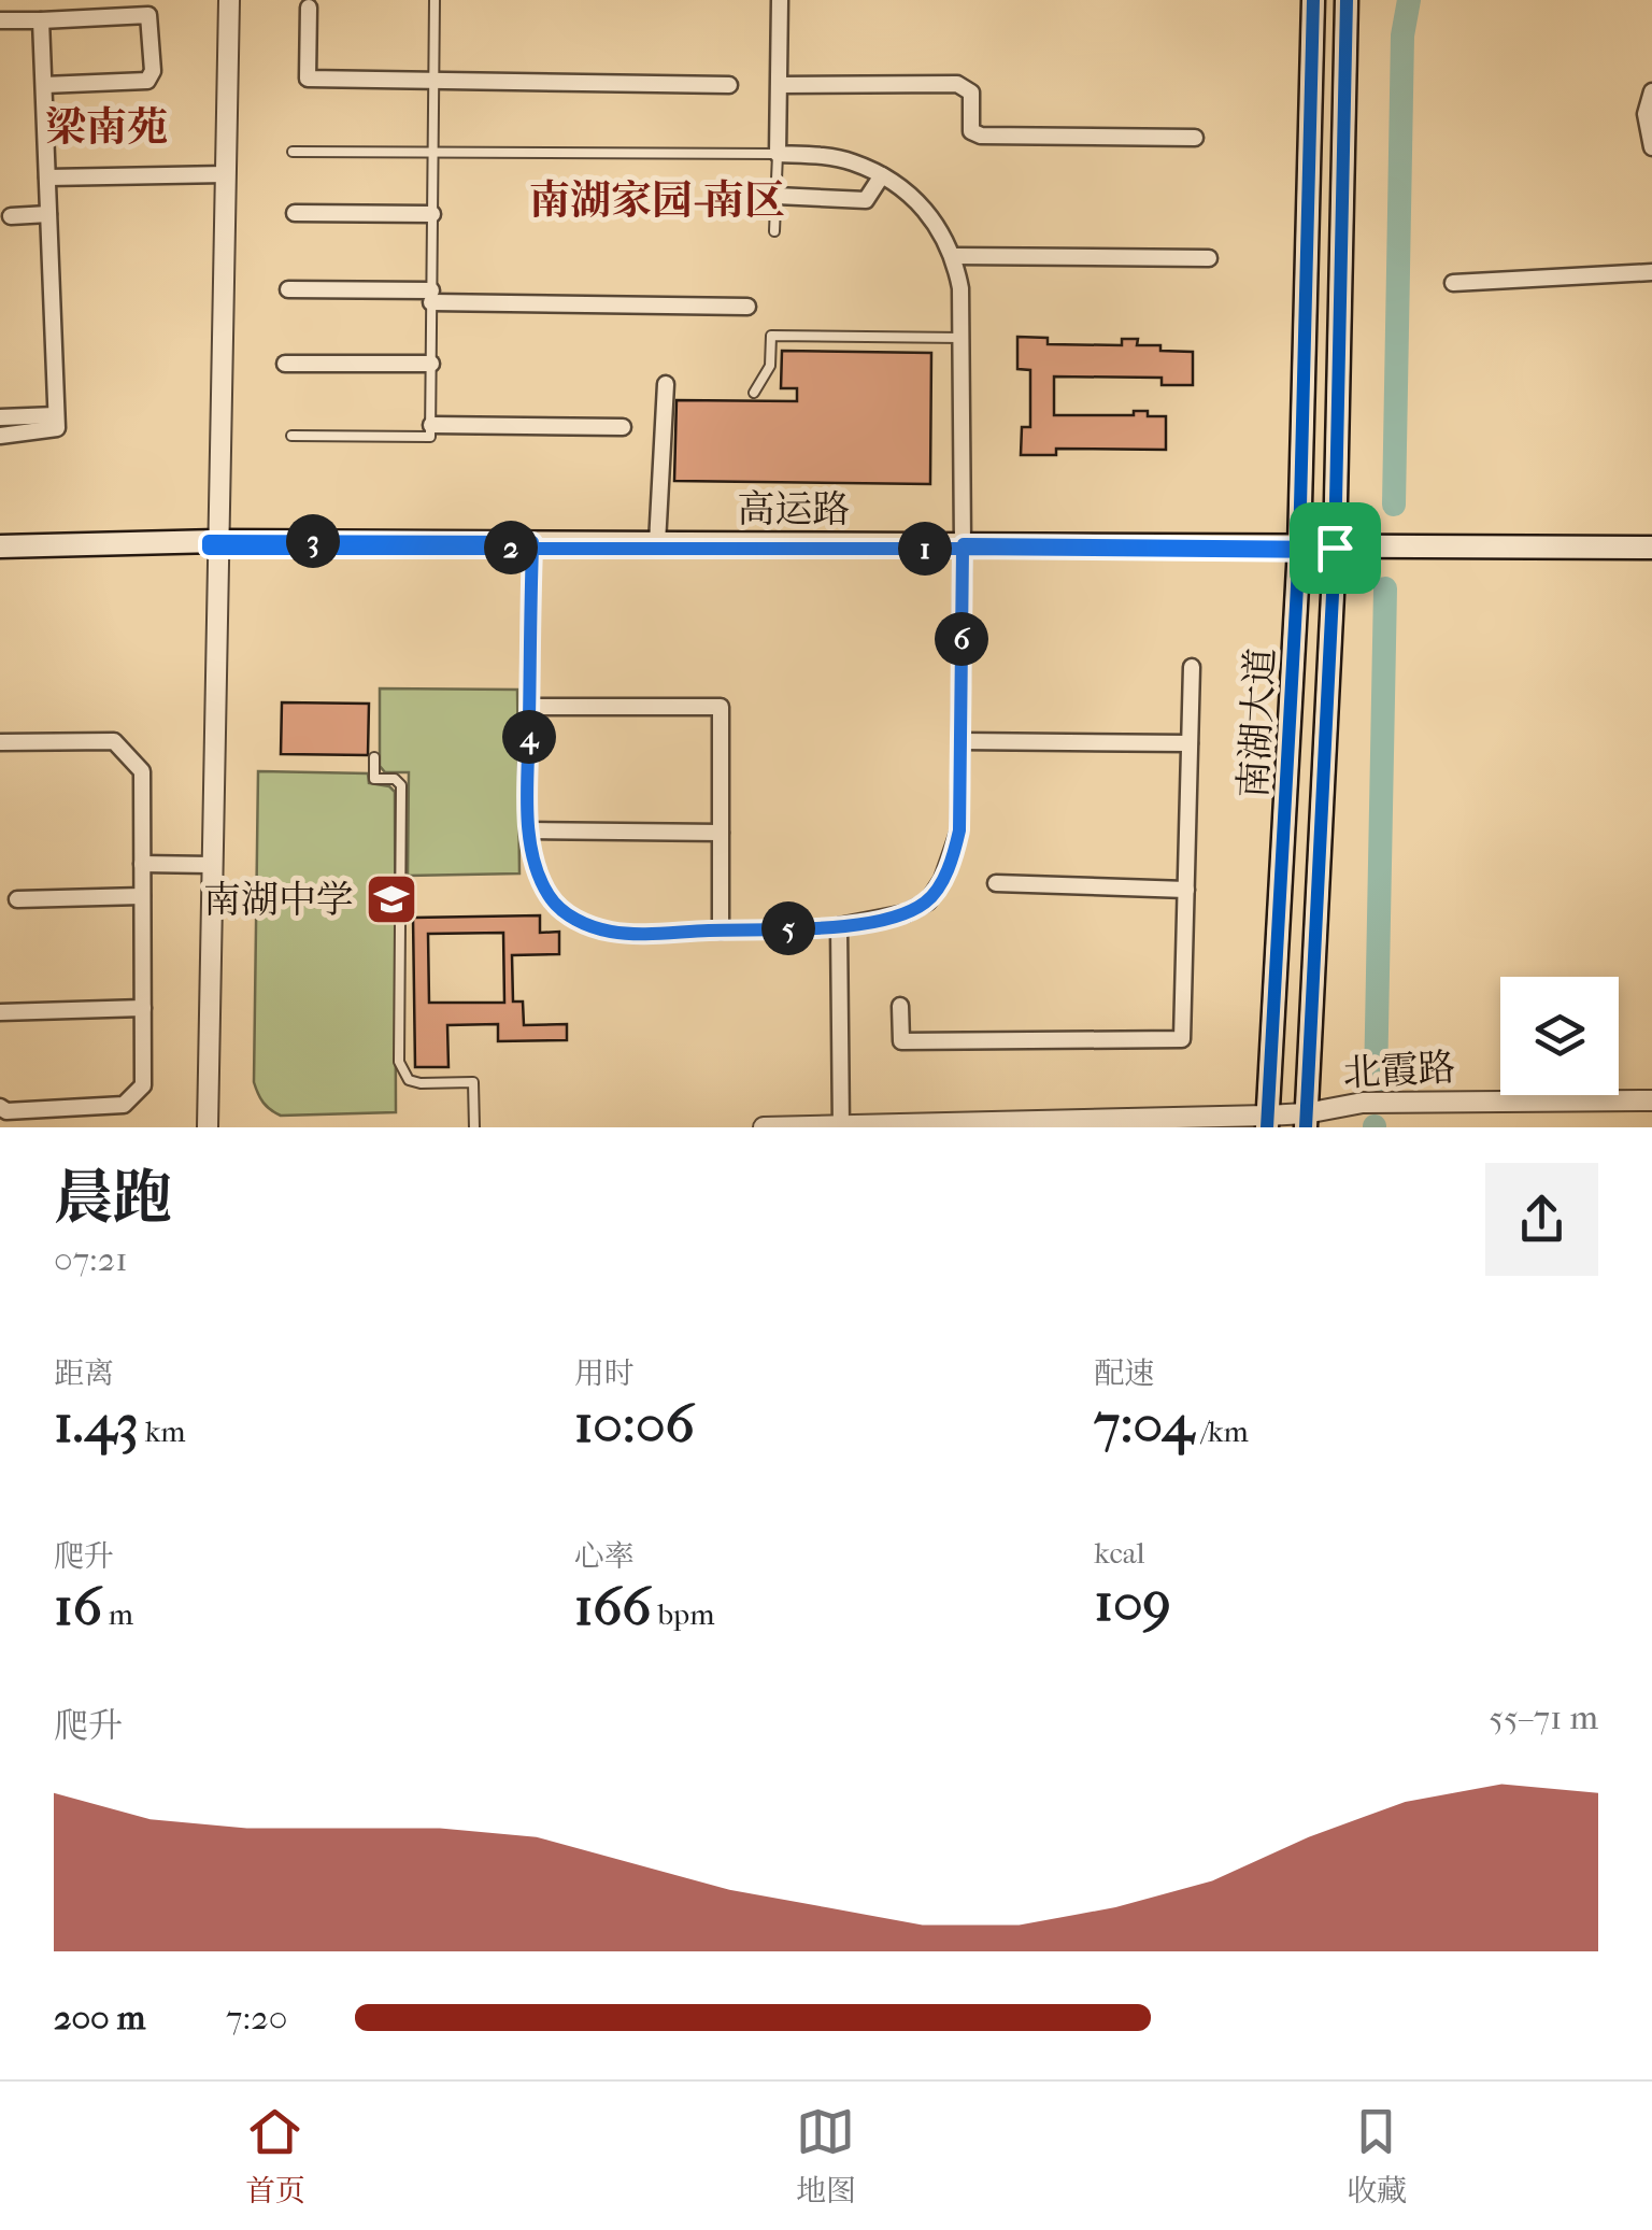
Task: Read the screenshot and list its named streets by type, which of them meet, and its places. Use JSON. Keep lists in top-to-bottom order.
{
  "streets": {
    "main road": ["高运路", "南湖大道"],
    "street": ["北霞路"]
  },
  "crossings": [
    ["高运路", "南湖大道"],
    ["南湖大道", "北霞路"]
  ],
  "districts": ["梁南苑", "南湖家园-南区"],
  "places": {
    "school or university": ["南湖中学"]
  },
  "page": {
    "pins": [
      "3",
      "2",
      "1",
      "6",
      "4",
      "5"
    ],
    "heading": ["晨跑", "07:21"],
    "stats": [
      ["距离", "1.43 km"],
      ["用时", "10:06"],
      ["配速", "7:04 /km"],
      ["爬升", "16 m"],
      ["心率", "166 bpm"],
      ["kcal", "109"]
    ],
    "chart": ["爬升", "55–71 m"],
    "list": [
      {
        "name": "200 m",
        "note": "7:20"
      }
    ],
    "tabs": ["首页", "地图", "收藏"]
  }
}
